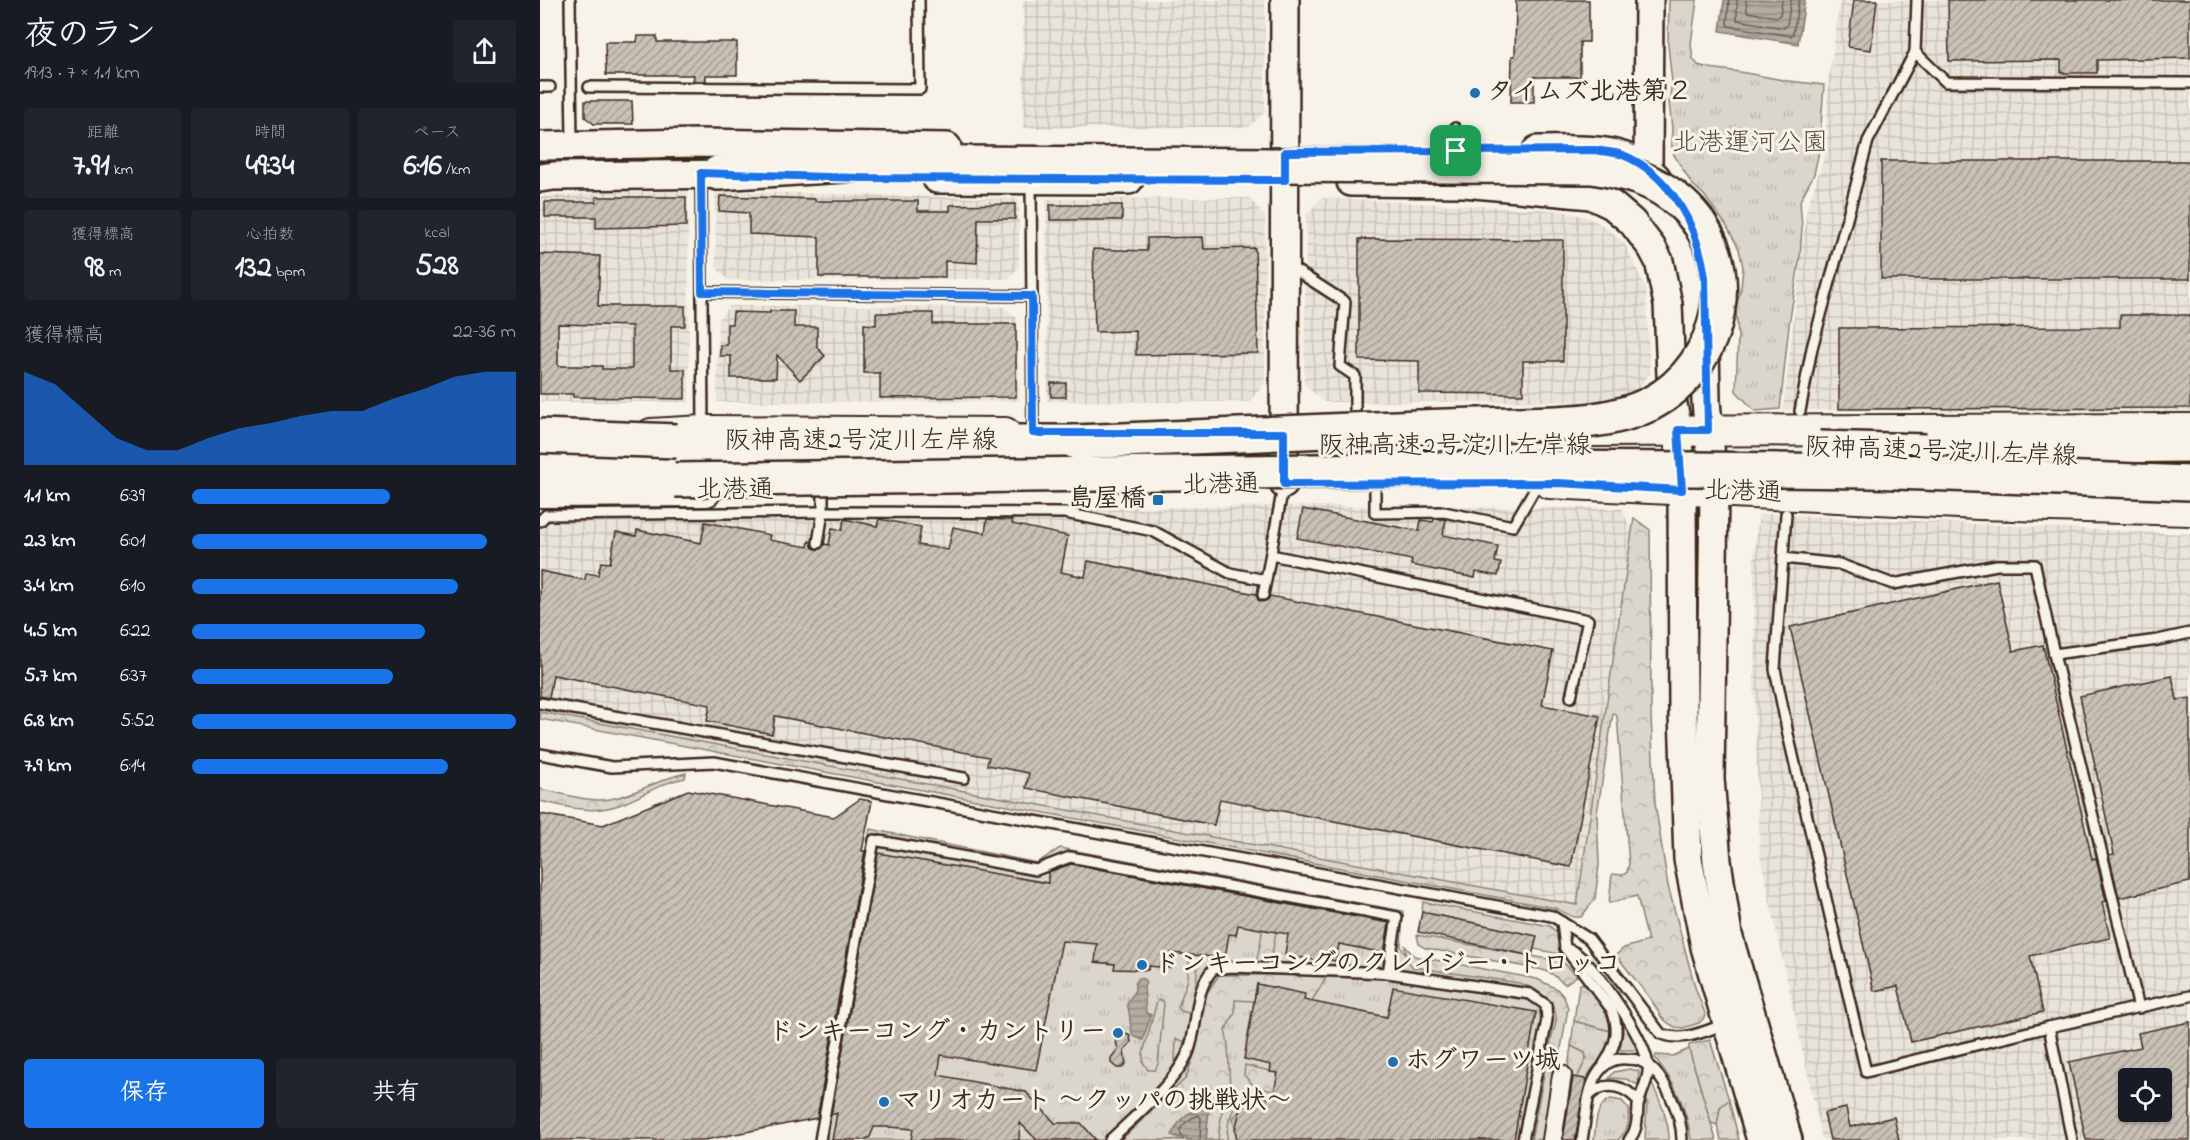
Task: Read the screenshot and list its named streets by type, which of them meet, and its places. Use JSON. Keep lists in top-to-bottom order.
{
  "streets": {
    "highway": ["阪神高速2号淀川左岸線"],
    "main road": ["北港通"]
  },
  "crossings": [
    ["阪神高速2号淀川左岸線", "北港通"]
  ],
  "parks": ["北港運河公園"],
  "places": {
    "other": [
      "タイムズ北港第２",
      "ドンキーコングのクレイジー・トロッコ",
      "ドンキーコング・カントリー",
      "ホグワーツ城",
      "マリオカート ～クッパの挑戦状～"
    ],
    "transit": ["島屋橋"]
  },
  "page": {
    "heading": ["夜のラン", "19:13 · 7 × 1.1 km"],
    "stats": [
      ["距離", "7.91 km"],
      ["時間", "49:34"],
      ["ペース", "6:16 /km"],
      ["獲得標高", "98 m"],
      ["心拍数", "132 bpm"],
      ["kcal", "528"]
    ],
    "chart": ["獲得標高", "22–36 m"],
    "list": [
      {
        "name": "1.1 km",
        "note": "6:39"
      },
      {
        "name": "2.3 km",
        "note": "6:01"
      },
      {
        "name": "3.4 km",
        "note": "6:10"
      },
      {
        "name": "4.5 km",
        "note": "6:22"
      },
      {
        "name": "5.7 km",
        "note": "6:37"
      },
      {
        "name": "6.8 km",
        "note": "5:52"
      },
      {
        "name": "7.9 km",
        "note": "6:14"
      }
    ],
    "buttons": ["保存", "共有"]
  }
}
